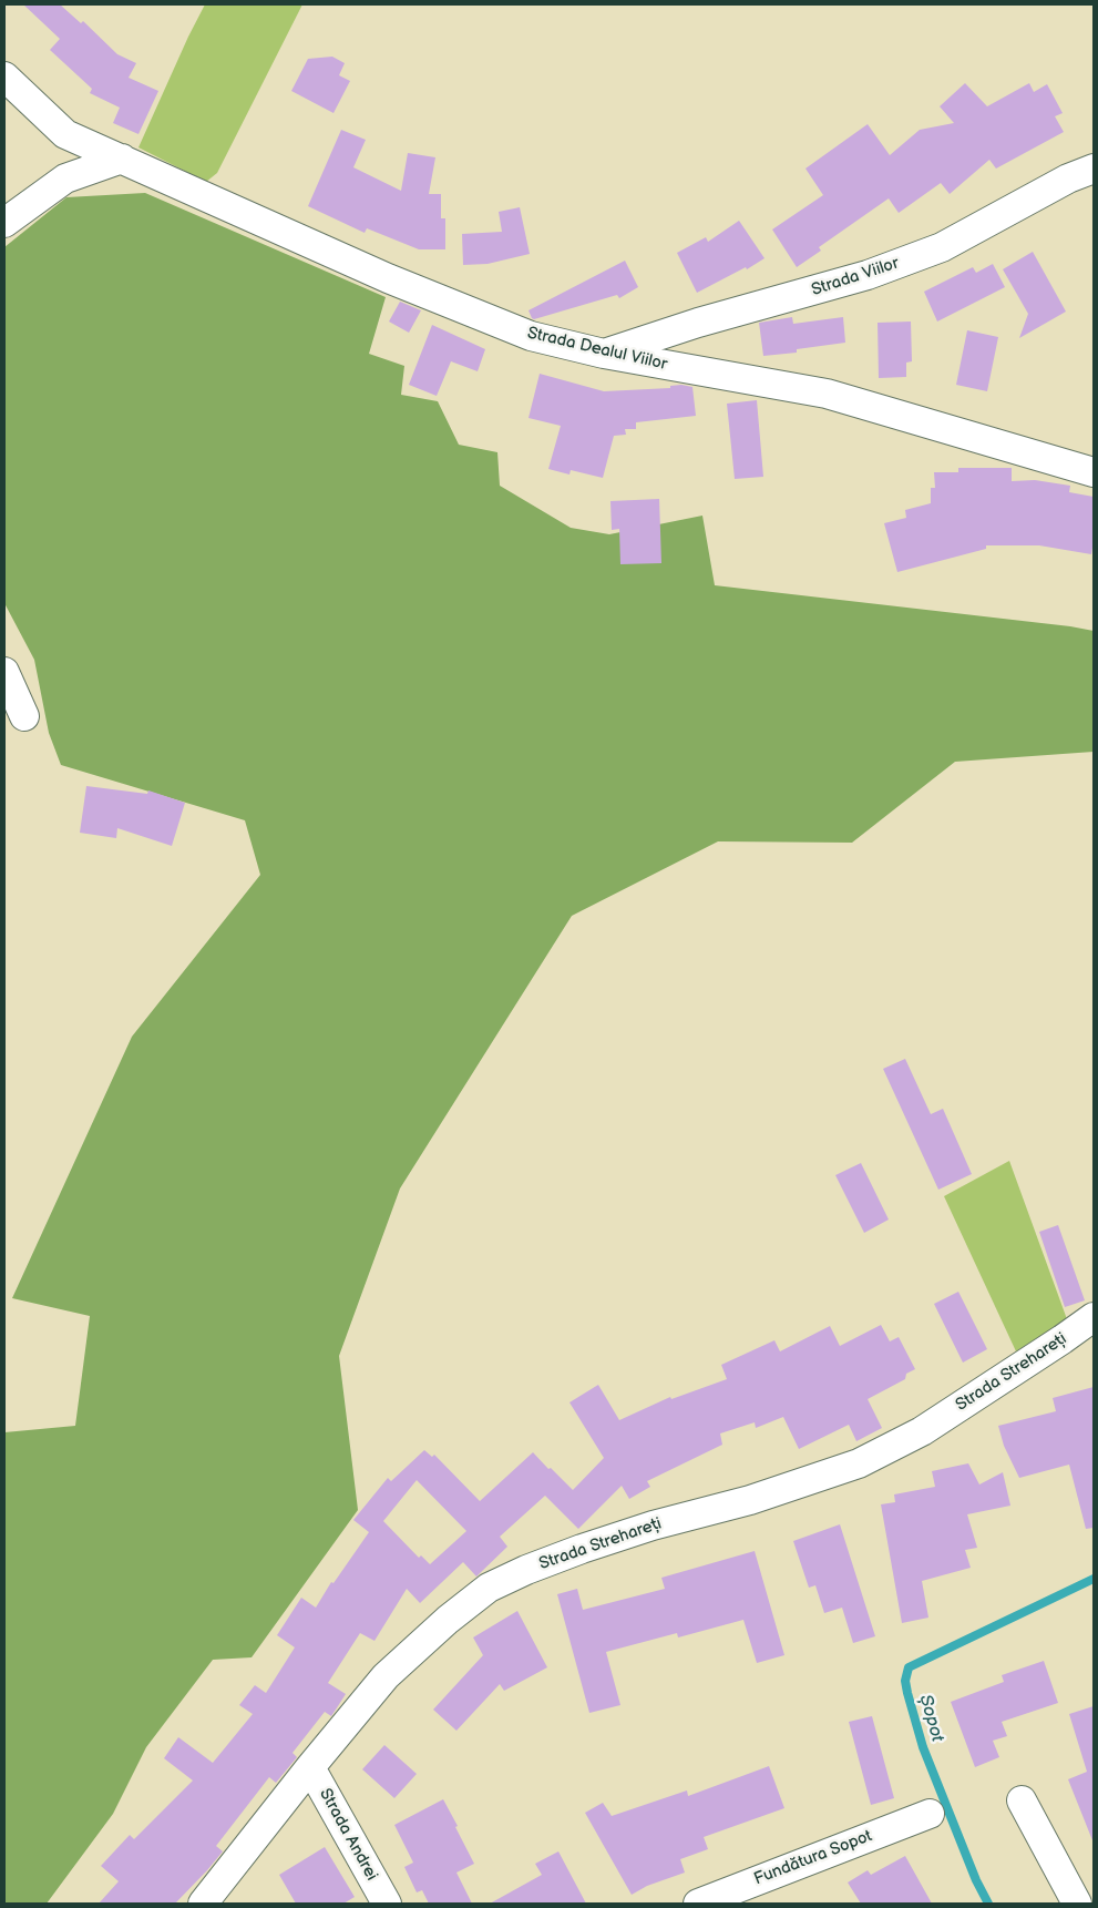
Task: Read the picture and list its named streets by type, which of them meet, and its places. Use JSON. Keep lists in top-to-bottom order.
{
  "streets": {
    "street": [
      "Strada Viilor",
      "Strada Dealul Viilor",
      "Strada Strehareți",
      "Strada Andrei",
      "Fundătura Sopot"
    ]
  },
  "crossings": [
    ["Strada Viilor", "Strada Dealul Viilor"],
    ["Strada Strehareți", "Strada Andrei"]
  ],
  "water": ["Șopot"]
}
